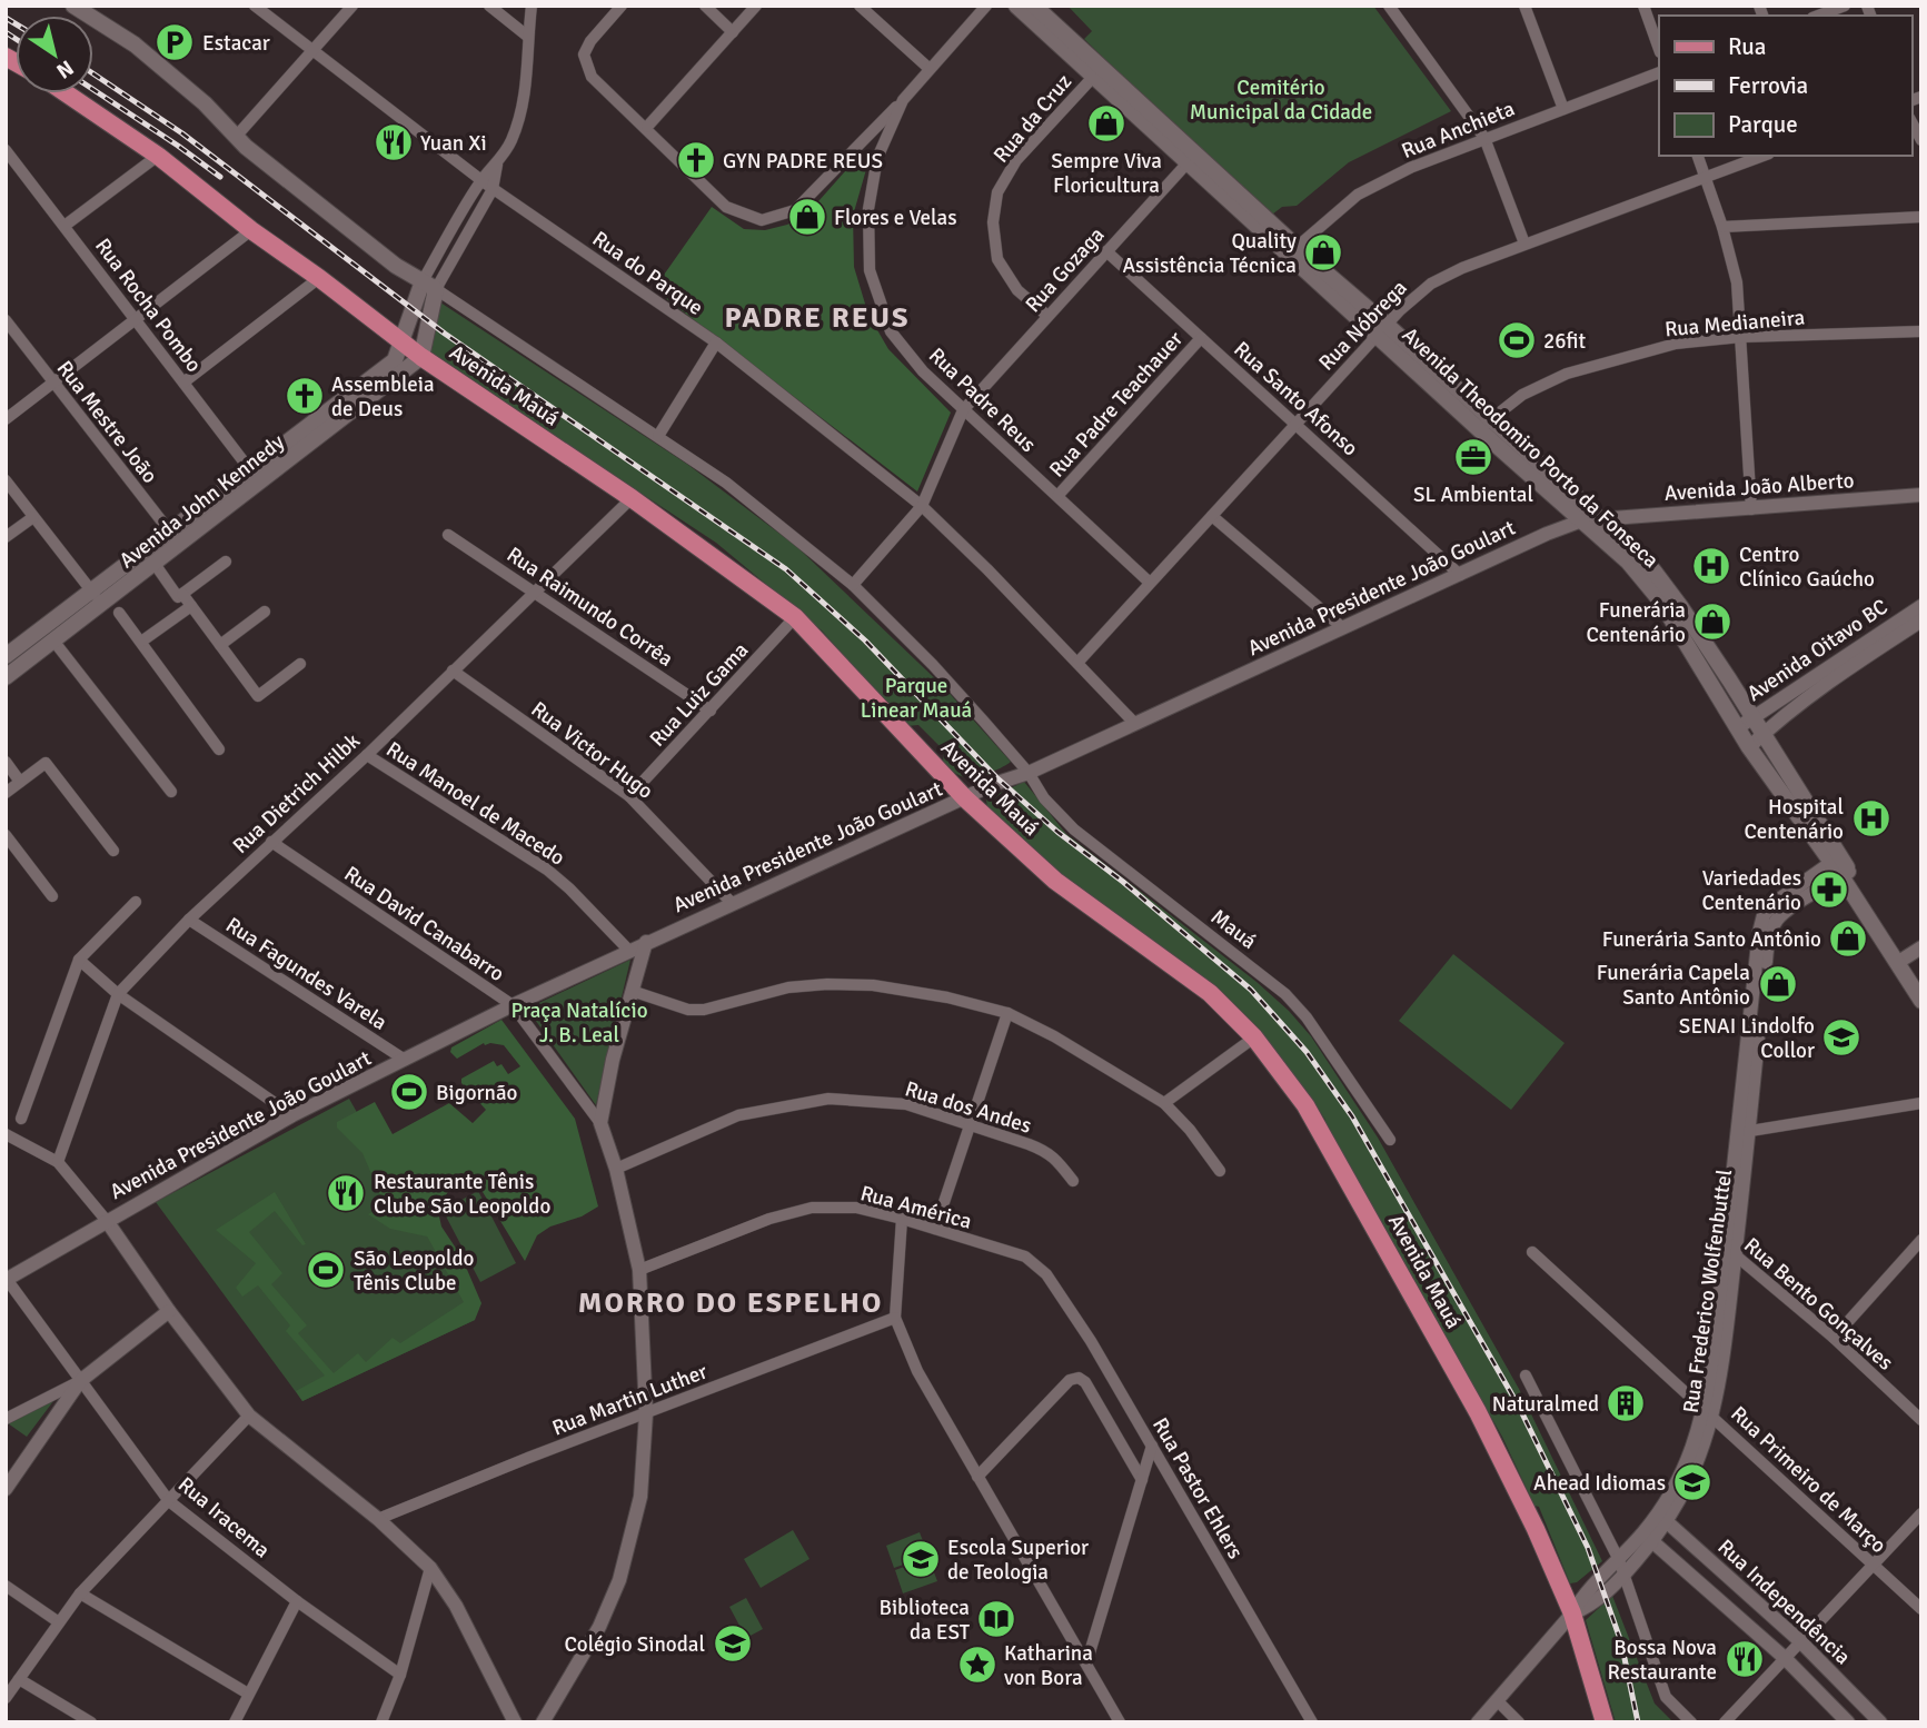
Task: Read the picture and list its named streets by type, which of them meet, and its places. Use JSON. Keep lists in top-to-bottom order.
{
  "streets": {
    "main road": ["Avenida Mauá", "Avenida Theodomiro Porto da Fonseca", "Avenida John Kennedy"],
    "street": [
      "Rua da Cruz",
      "Rua Anchieta",
      "Rua Gozaga",
      "Rua do Parque",
      "Rua Rocha Pombo",
      "Rua Medianeira",
      "Rua Nóbrega",
      "Rua Santo Afonso",
      "Rua Padre Reus",
      "Rua Padre Teachauer",
      "Rua Mestre João",
      "Avenida João Alberto",
      "Avenida Presidente João Goulart",
      "Rua Raimundo Corrêa",
      "Avenida Oitavo BC",
      "Rua Luiz Gama",
      "Rua Victor Hugo",
      "Rua Dietrich Hilbk",
      "Rua Manoel de Macedo",
      "Rua David Canabarro",
      "Mauá",
      "Rua Fagundes Varela",
      "Rua dos Andes",
      "Rua América",
      "Rua Frederico Wolfenbuttel",
      "Rua Bento Gonçalves",
      "Rua Martin Luther",
      "Rua Primeiro de Março",
      "Rua Pastor Ehlers",
      "Rua Iracema",
      "Rua Independência"
    ]
  },
  "crossings": [
    ["Rua da Cruz", "Rua Gozaga"],
    ["Rua da Cruz", "Avenida Theodomiro Porto da Fonseca"],
    ["Rua Anchieta", "Avenida Theodomiro Porto da Fonseca"],
    ["Rua Gozaga", "Rua do Parque"],
    ["Rua Gozaga", "Avenida Mauá"],
    ["Rua Gozaga", "Rua Santo Afonso"],
    ["Rua Gozaga", "Rua Padre Reus"],
    ["Rua Gozaga", "Avenida Theodomiro Porto da Fonseca"],
    ["Rua do Parque", "Rua Nóbrega"],
    ["Rua do Parque", "Avenida Presidente João Goulart"],
    ["Rua Rocha Pombo", "Avenida John Kennedy"],
    ["Rua Medianeira", "Avenida Theodomiro Porto da Fonseca"],
    ["Rua Nóbrega", "Rua Santo Afonso"],
    ["Rua Nóbrega", "Rua Padre Reus"],
    ["Rua Nóbrega", "Avenida Theodomiro Porto da Fonseca"],
    ["Avenida Mauá", "Avenida John Kennedy"],
    ["Avenida Mauá", "Avenida Presidente João Goulart"],
    ["Avenida Mauá", "Rua Luiz Gama"],
    ["Avenida Mauá", "Rua Dietrich Hilbk"],
    ["Avenida Mauá", "Mauá"],
    ["Avenida Mauá", "Rua Frederico Wolfenbuttel"],
    ["Rua Santo Afonso", "Rua Padre Teachauer"],
    ["Rua Santo Afonso", "Avenida Presidente João Goulart"],
    ["Rua Padre Reus", "Rua Padre Teachauer"],
    ["Rua Mestre João", "Avenida John Kennedy"],
    ["Avenida Theodomiro Porto da Fonseca", "Avenida João Alberto"],
    ["Avenida Theodomiro Porto da Fonseca", "Avenida Presidente João Goulart"],
    ["Avenida Theodomiro Porto da Fonseca", "Avenida Oitavo BC"],
    ["Avenida Theodomiro Porto da Fonseca", "Rua Frederico Wolfenbuttel"],
    ["Avenida João Alberto", "Avenida Presidente João Goulart"],
    ["Avenida Presidente João Goulart", "Rua Victor Hugo"],
    ["Avenida Presidente João Goulart", "Rua Manoel de Macedo"],
    ["Avenida Presidente João Goulart", "Rua David Canabarro"],
    ["Avenida Presidente João Goulart", "Mauá"],
    ["Avenida Presidente João Goulart", "Rua Fagundes Varela"],
    ["Avenida Presidente João Goulart", "Rua Iracema"],
    ["Rua Raimundo Corrêa", "Rua Luiz Gama"],
    ["Rua Raimundo Corrêa", "Rua Dietrich Hilbk"],
    ["Rua Luiz Gama", "Rua Victor Hugo"],
    ["Rua Victor Hugo", "Rua Dietrich Hilbk"],
    ["Rua Dietrich Hilbk", "Rua Manoel de Macedo"],
    ["Rua Dietrich Hilbk", "Rua David Canabarro"],
    ["Rua Dietrich Hilbk", "Rua Fagundes Varela"],
    ["Rua América", "Rua Pastor Ehlers"],
    ["Rua Frederico Wolfenbuttel", "Rua Bento Gonçalves"],
    ["Rua Frederico Wolfenbuttel", "Rua Primeiro de Março"],
    ["Rua Frederico Wolfenbuttel", "Rua Independência"]
  ],
  "districts": ["PADRE REUS", "MORRO DO ESPELHO"],
  "parks": ["Cemitério Municipal da Cidade", "Parque Linear Mauá", "Praça Natalício J. B. Leal"],
  "places": {
    "parking": ["Estacar"],
    "shop": [
      "Sempre Viva Floricultura",
      "Flores e Velas",
      "Quality Assistência Técnica",
      "Funerária Centenário",
      "Funerária Santo Antônio",
      "Funerária Capela Santo Antônio"
    ],
    "restaurant": ["Yuan Xi", "Restaurante Tênis Clube São Leopoldo", "Bossa Nova Restaurante"],
    "church": ["GYN PADRE REUS", "Assembleia de Deus"],
    "sports": ["26fit", "Bigornão", "São Leopoldo Tênis Clube"],
    "office": ["SL Ambiental"],
    "hospital": ["Centro Clínico Gaúcho", "Hospital Centenário"],
    "pharmacy": ["Variedades Centenário"],
    "school or university": [
      "SENAI Lindolfo Collor",
      "Ahead Idiomas",
      "Escola Superior de Teologia",
      "Colégio Sinodal"
    ],
    "building": ["Naturalmed"],
    "library": ["Biblioteca da EST"],
    "place": ["Katharina von Bora"]
  },
  "legend": ["Rua", "Ferrovia", "Parque"],
  "north": "bottom right"
}
